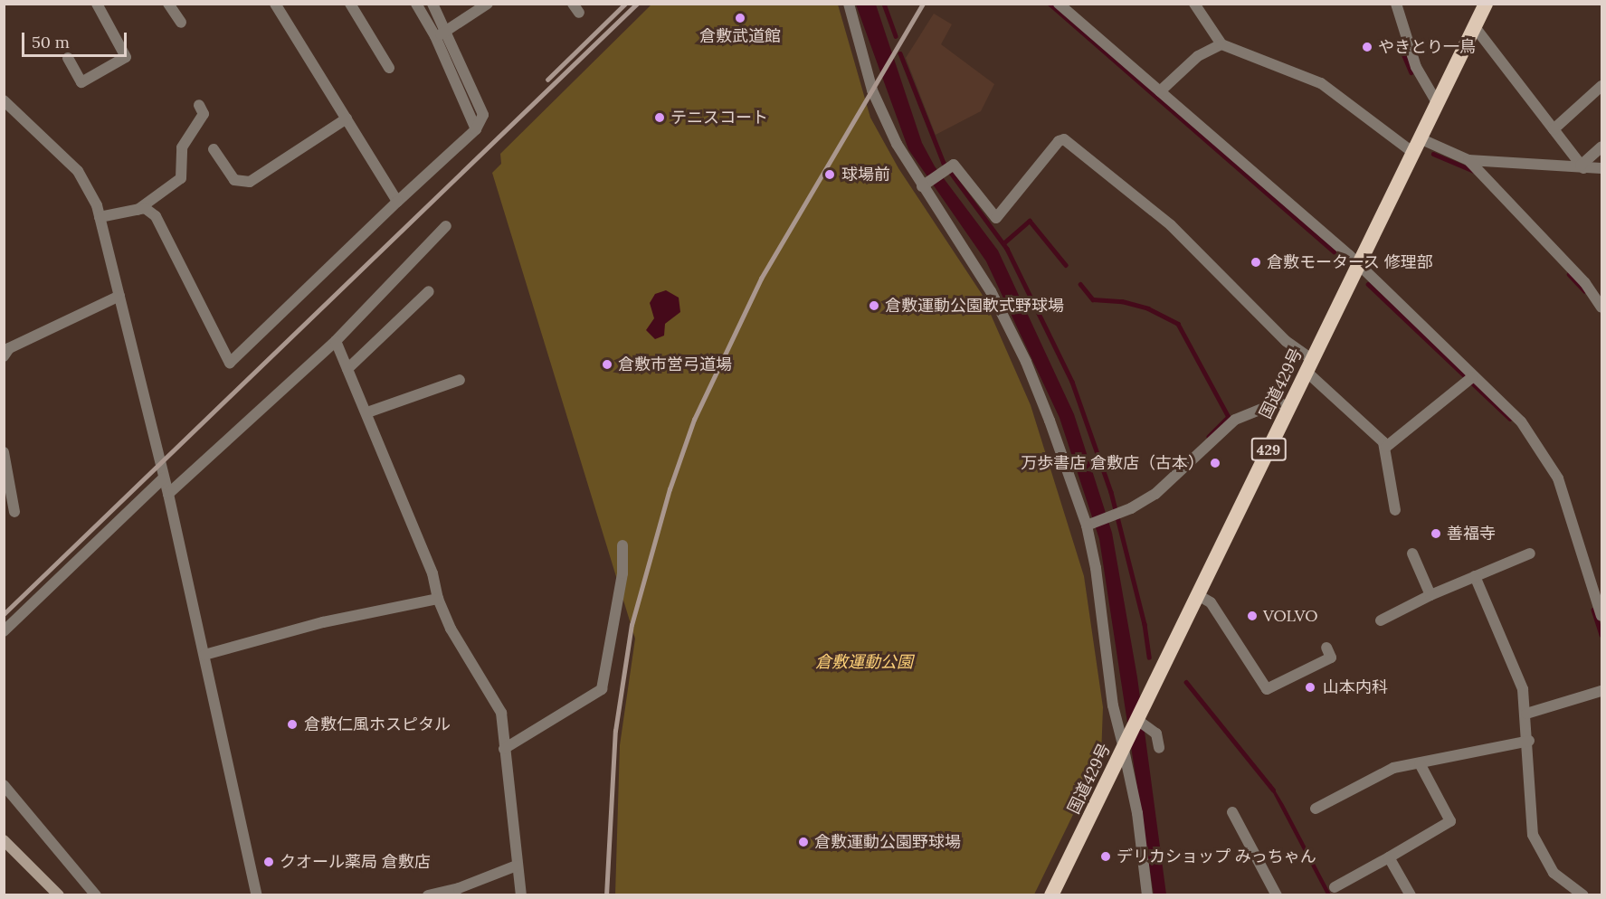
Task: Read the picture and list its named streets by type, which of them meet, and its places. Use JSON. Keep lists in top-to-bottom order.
{
  "streets": {
    "highway": ["国道429号", "429"]
  },
  "parks": ["倉敷運動公園"],
  "places": [
    "倉敷武道館",
    "やきとり一鳥",
    "テニスコート",
    "球場前",
    "倉敷モータース 修理部",
    "倉敷運動公園軟式野球場",
    "倉敷市営弓道場",
    "万歩書店 倉敷店（古本）",
    "善福寺",
    "VOLVO",
    "山本内科",
    "倉敷仁風ホスピタル",
    "倉敷運動公園野球場",
    "デリカショップ みっちゃん",
    "クオール薬局 倉敷店"
  ],
  "scale_bar": "50 m"
}
